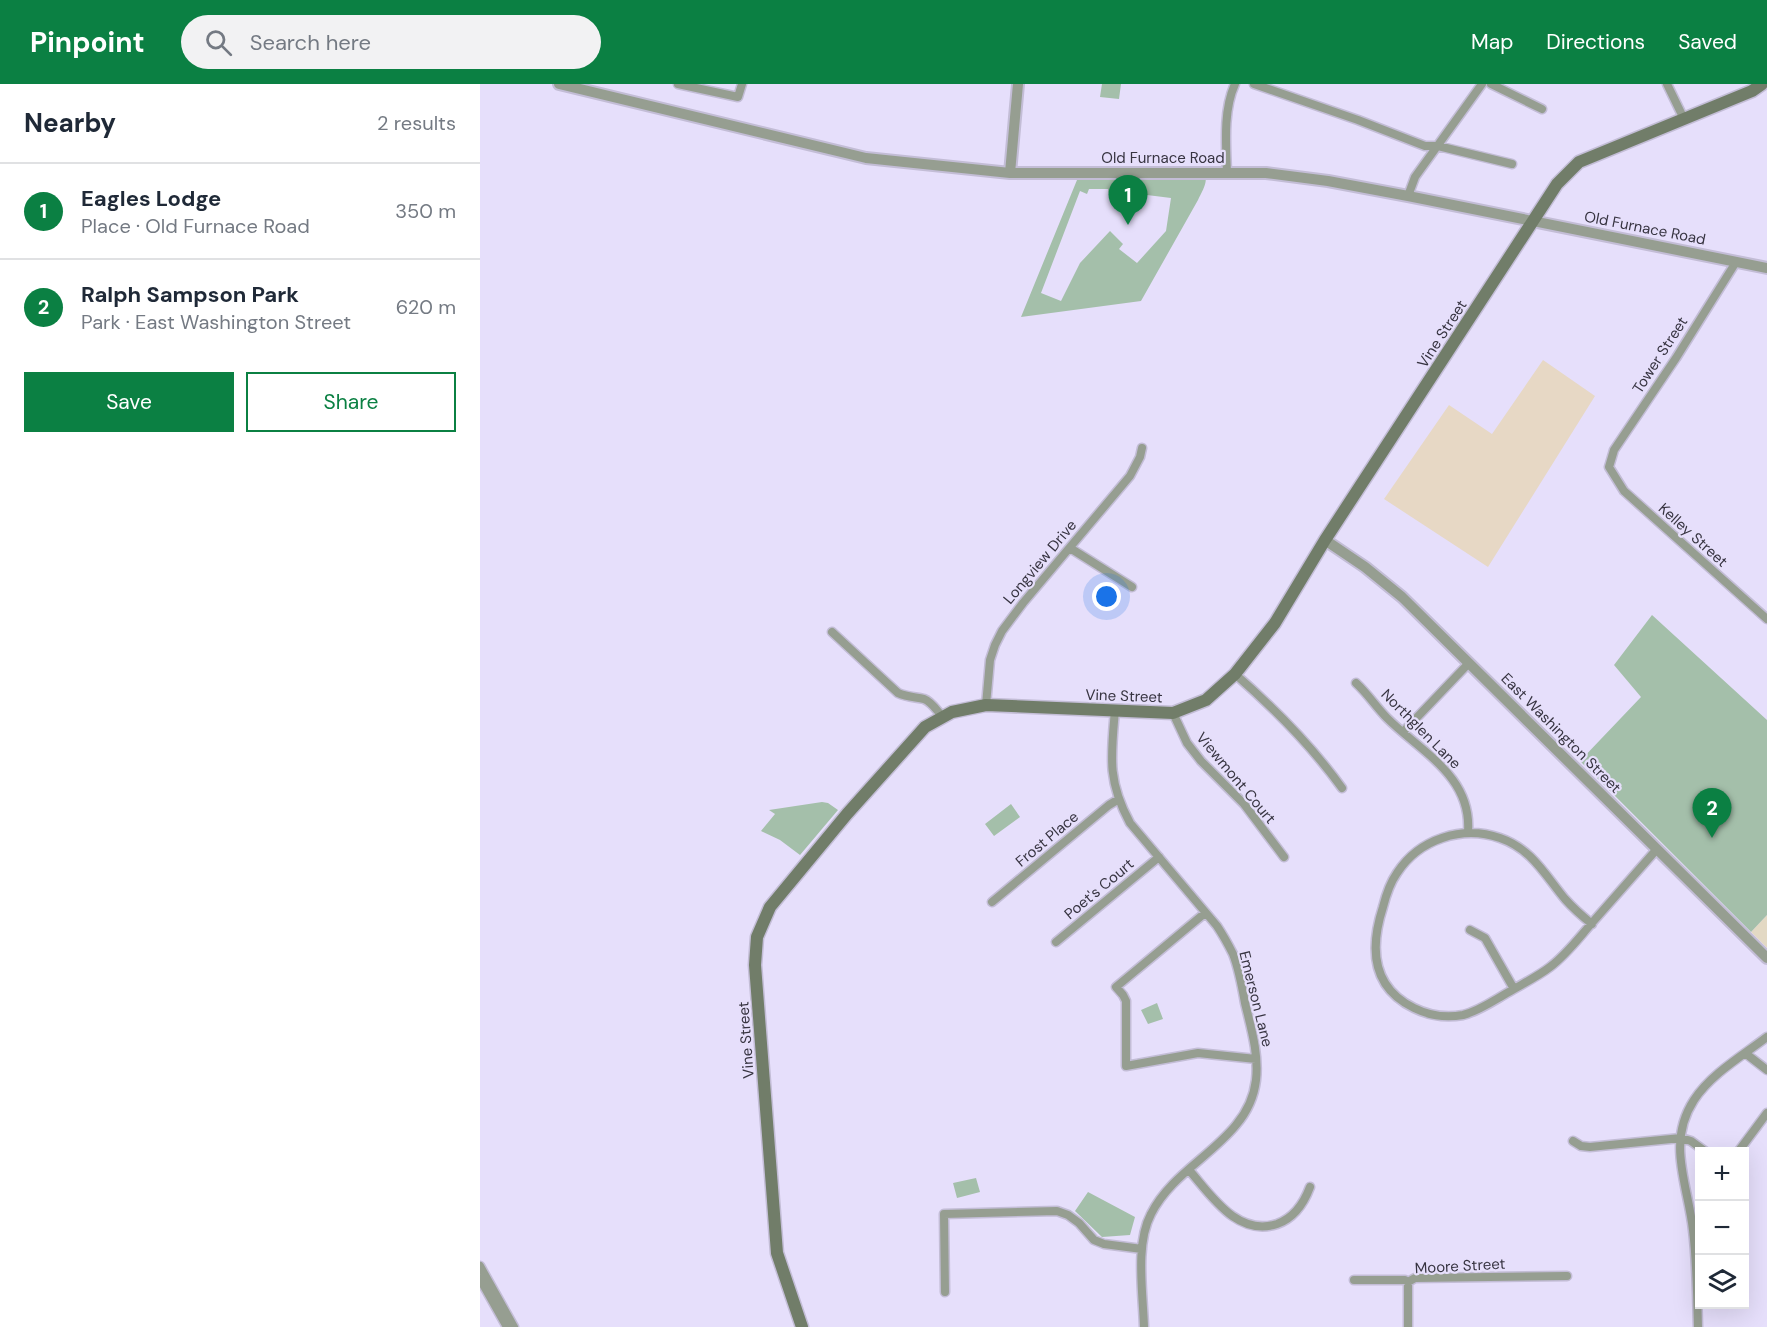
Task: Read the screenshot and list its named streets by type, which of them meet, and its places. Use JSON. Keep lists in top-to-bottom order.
{
  "streets": {
    "main road": ["Vine Street"],
    "street": [
      "Old Furnace Road",
      "Tower Street",
      "Kelley Street",
      "Longview Drive",
      "Northglen Lane",
      "East Washington Street",
      "Viewmont Court",
      "Frost Place",
      "Poet's Court",
      "Emerson Lane",
      "Moore Street"
    ]
  },
  "crossings": [
    ["Old Furnace Road", "Vine Street"],
    ["Old Furnace Road", "Tower Street"],
    ["Vine Street", "Longview Drive"],
    ["Vine Street", "East Washington Street"],
    ["Vine Street", "Viewmont Court"],
    ["Vine Street", "Emerson Lane"],
    ["Tower Street", "Kelley Street"],
    ["Frost Place", "Emerson Lane"],
    ["Poet's Court", "Emerson Lane"]
  ],
  "page": {
    "header": "Pinpoint",
    "search": "Search here",
    "nav": ["Map", "Directions", "Saved"],
    "heading": ["Nearby", "2 results"],
    "list": [
      {
        "mark": "1",
        "name": "Eagles Lodge",
        "note": "Place · Old Furnace Road",
        "value": "350 m"
      },
      {
        "mark": "2",
        "name": "Ralph Sampson Park",
        "note": "Park · East Washington Street",
        "value": "620 m"
      }
    ],
    "pins": ["1", "2"],
    "buttons": ["Save", "Share"],
    "map_buttons": ["+", "−"]
  }
}
